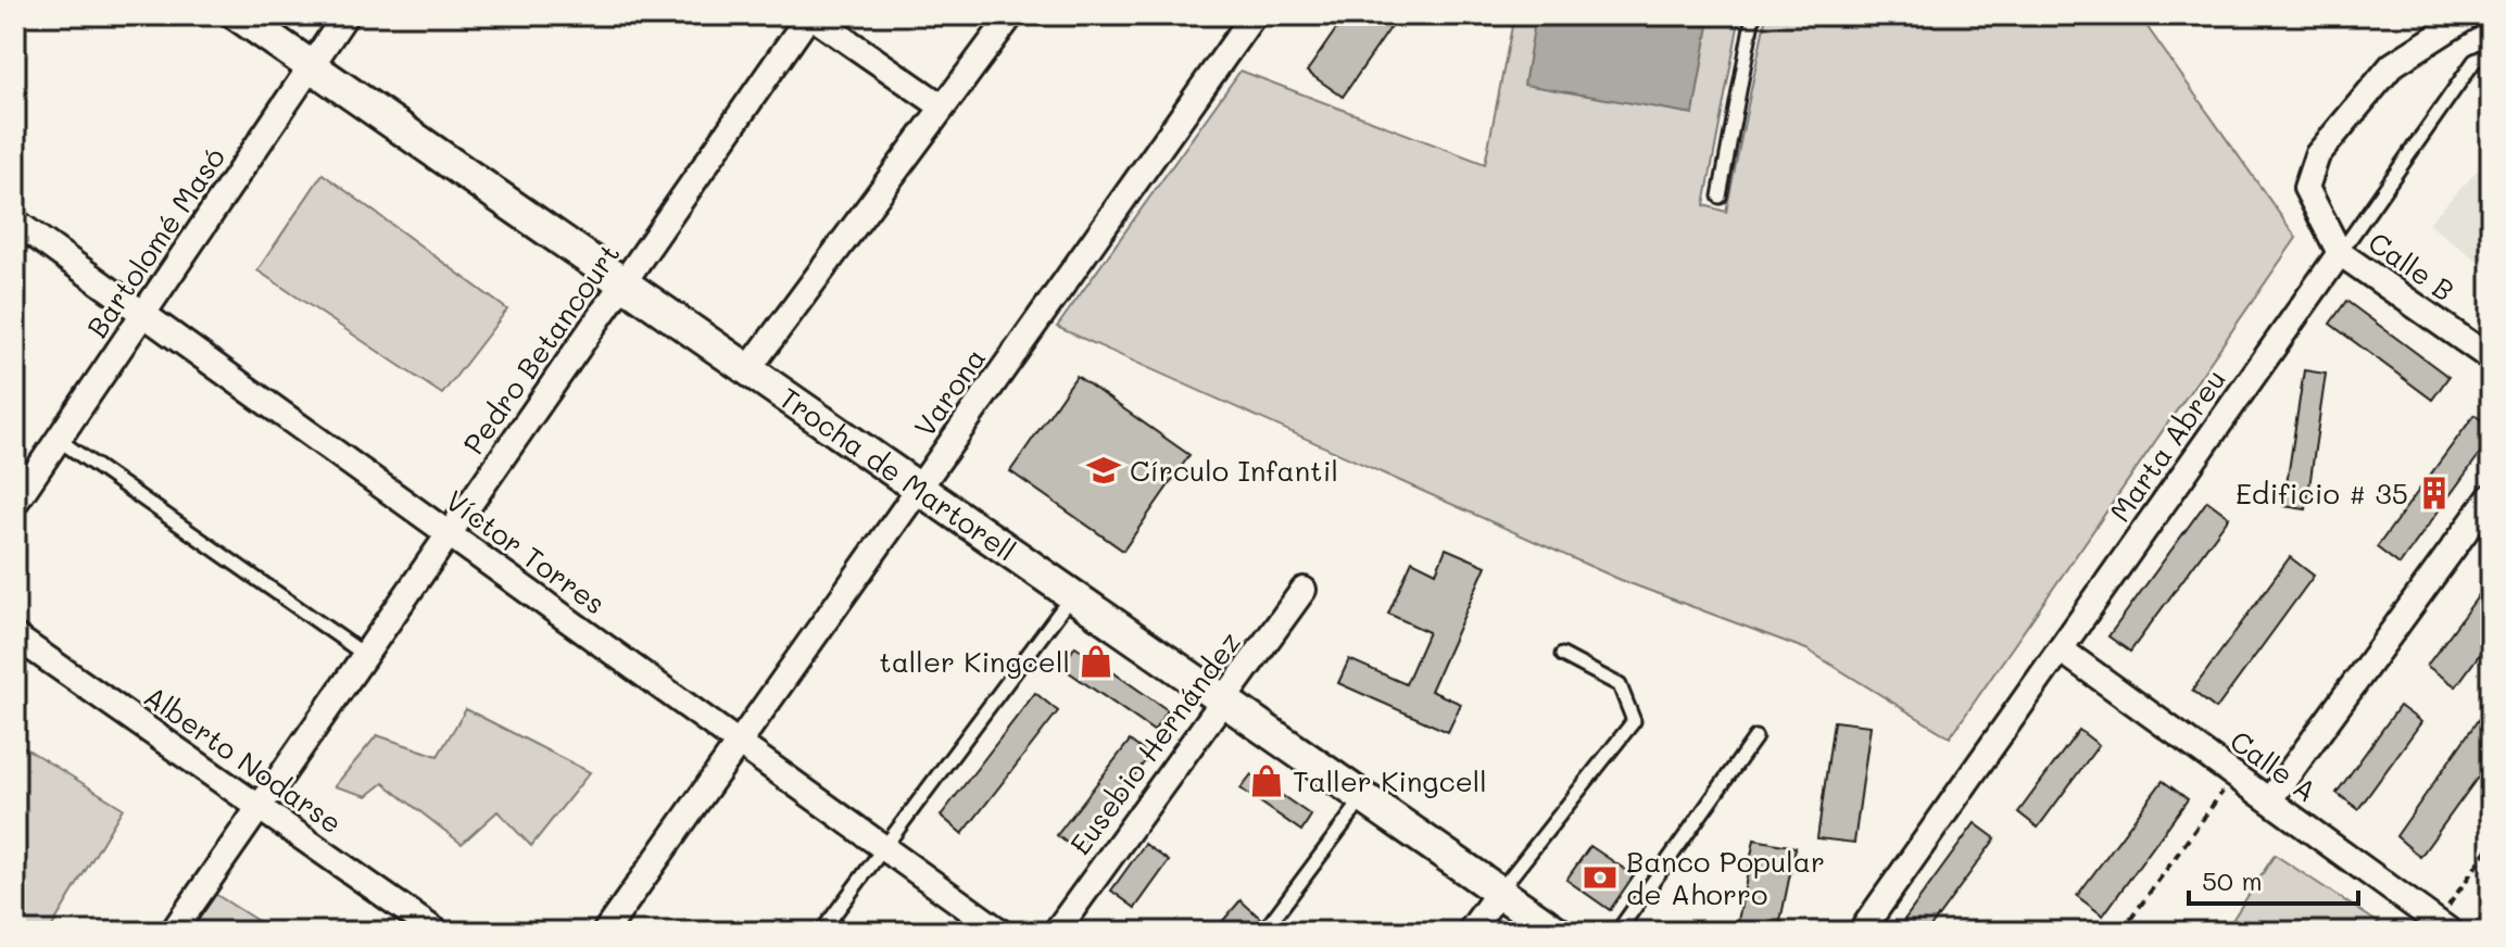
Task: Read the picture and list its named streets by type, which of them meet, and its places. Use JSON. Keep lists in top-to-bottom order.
{
  "streets": {
    "street": [
      "Bartolomé Masó",
      "Calle B",
      "Pedro Betancourt",
      "Varona",
      "Marta Abreu",
      "Trocha de Martorell",
      "Víctor Torres",
      "Eusebio Hernández",
      "Alberto Nodarse",
      "Calle A"
    ]
  },
  "crossings": [
    ["Bartolomé Masó", "Trocha de Martorell"],
    ["Bartolomé Masó", "Víctor Torres"],
    ["Calle B", "Marta Abreu"],
    ["Pedro Betancourt", "Trocha de Martorell"],
    ["Pedro Betancourt", "Víctor Torres"],
    ["Pedro Betancourt", "Alberto Nodarse"],
    ["Varona", "Trocha de Martorell"],
    ["Varona", "Víctor Torres"],
    ["Marta Abreu", "Calle A"],
    ["Trocha de Martorell", "Eusebio Hernández"]
  ],
  "places": {
    "school or university": ["Círculo Infantil"],
    "building": ["Edificio # 35"],
    "shop": ["taller Kingcell", "Taller Kingcell"],
    "bank": ["Banco Popular de Ahorro"]
  },
  "scale_bar": "50 m"
}
